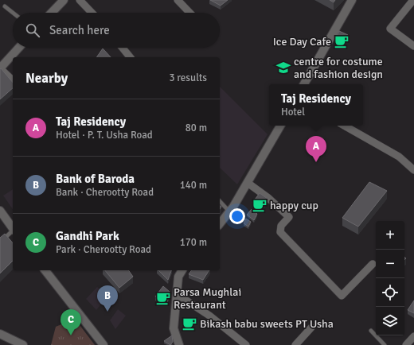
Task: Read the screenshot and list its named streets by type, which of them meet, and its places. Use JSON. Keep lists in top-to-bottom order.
{
  "places": {
    "cafe": [
      "Ice Day Cafe",
      "happy cup",
      "Parsa Mughlai Restaurant",
      "Bikash babu sweets PT Usha"
    ],
    "school or university": ["centre for costume and fashion design"]
  },
  "page": {
    "search": "Search here",
    "heading": ["Nearby", "3 results"],
    "popup": ["Taj Residency", "Hotel"],
    "list": [
      {
        "mark": "A",
        "name": "Taj Residency",
        "note": "Hotel · P. T. Usha Road",
        "value": "80 m"
      },
      {
        "mark": "B",
        "name": "Bank of Baroda",
        "note": "Bank · Cherootty Road",
        "value": "140 m"
      },
      {
        "mark": "C",
        "name": "Gandhi Park",
        "note": "Park · Cherootty Road",
        "value": "170 m"
      }
    ],
    "pins": ["A", "B", "C"],
    "map_buttons": ["+", "−"]
  }
}
